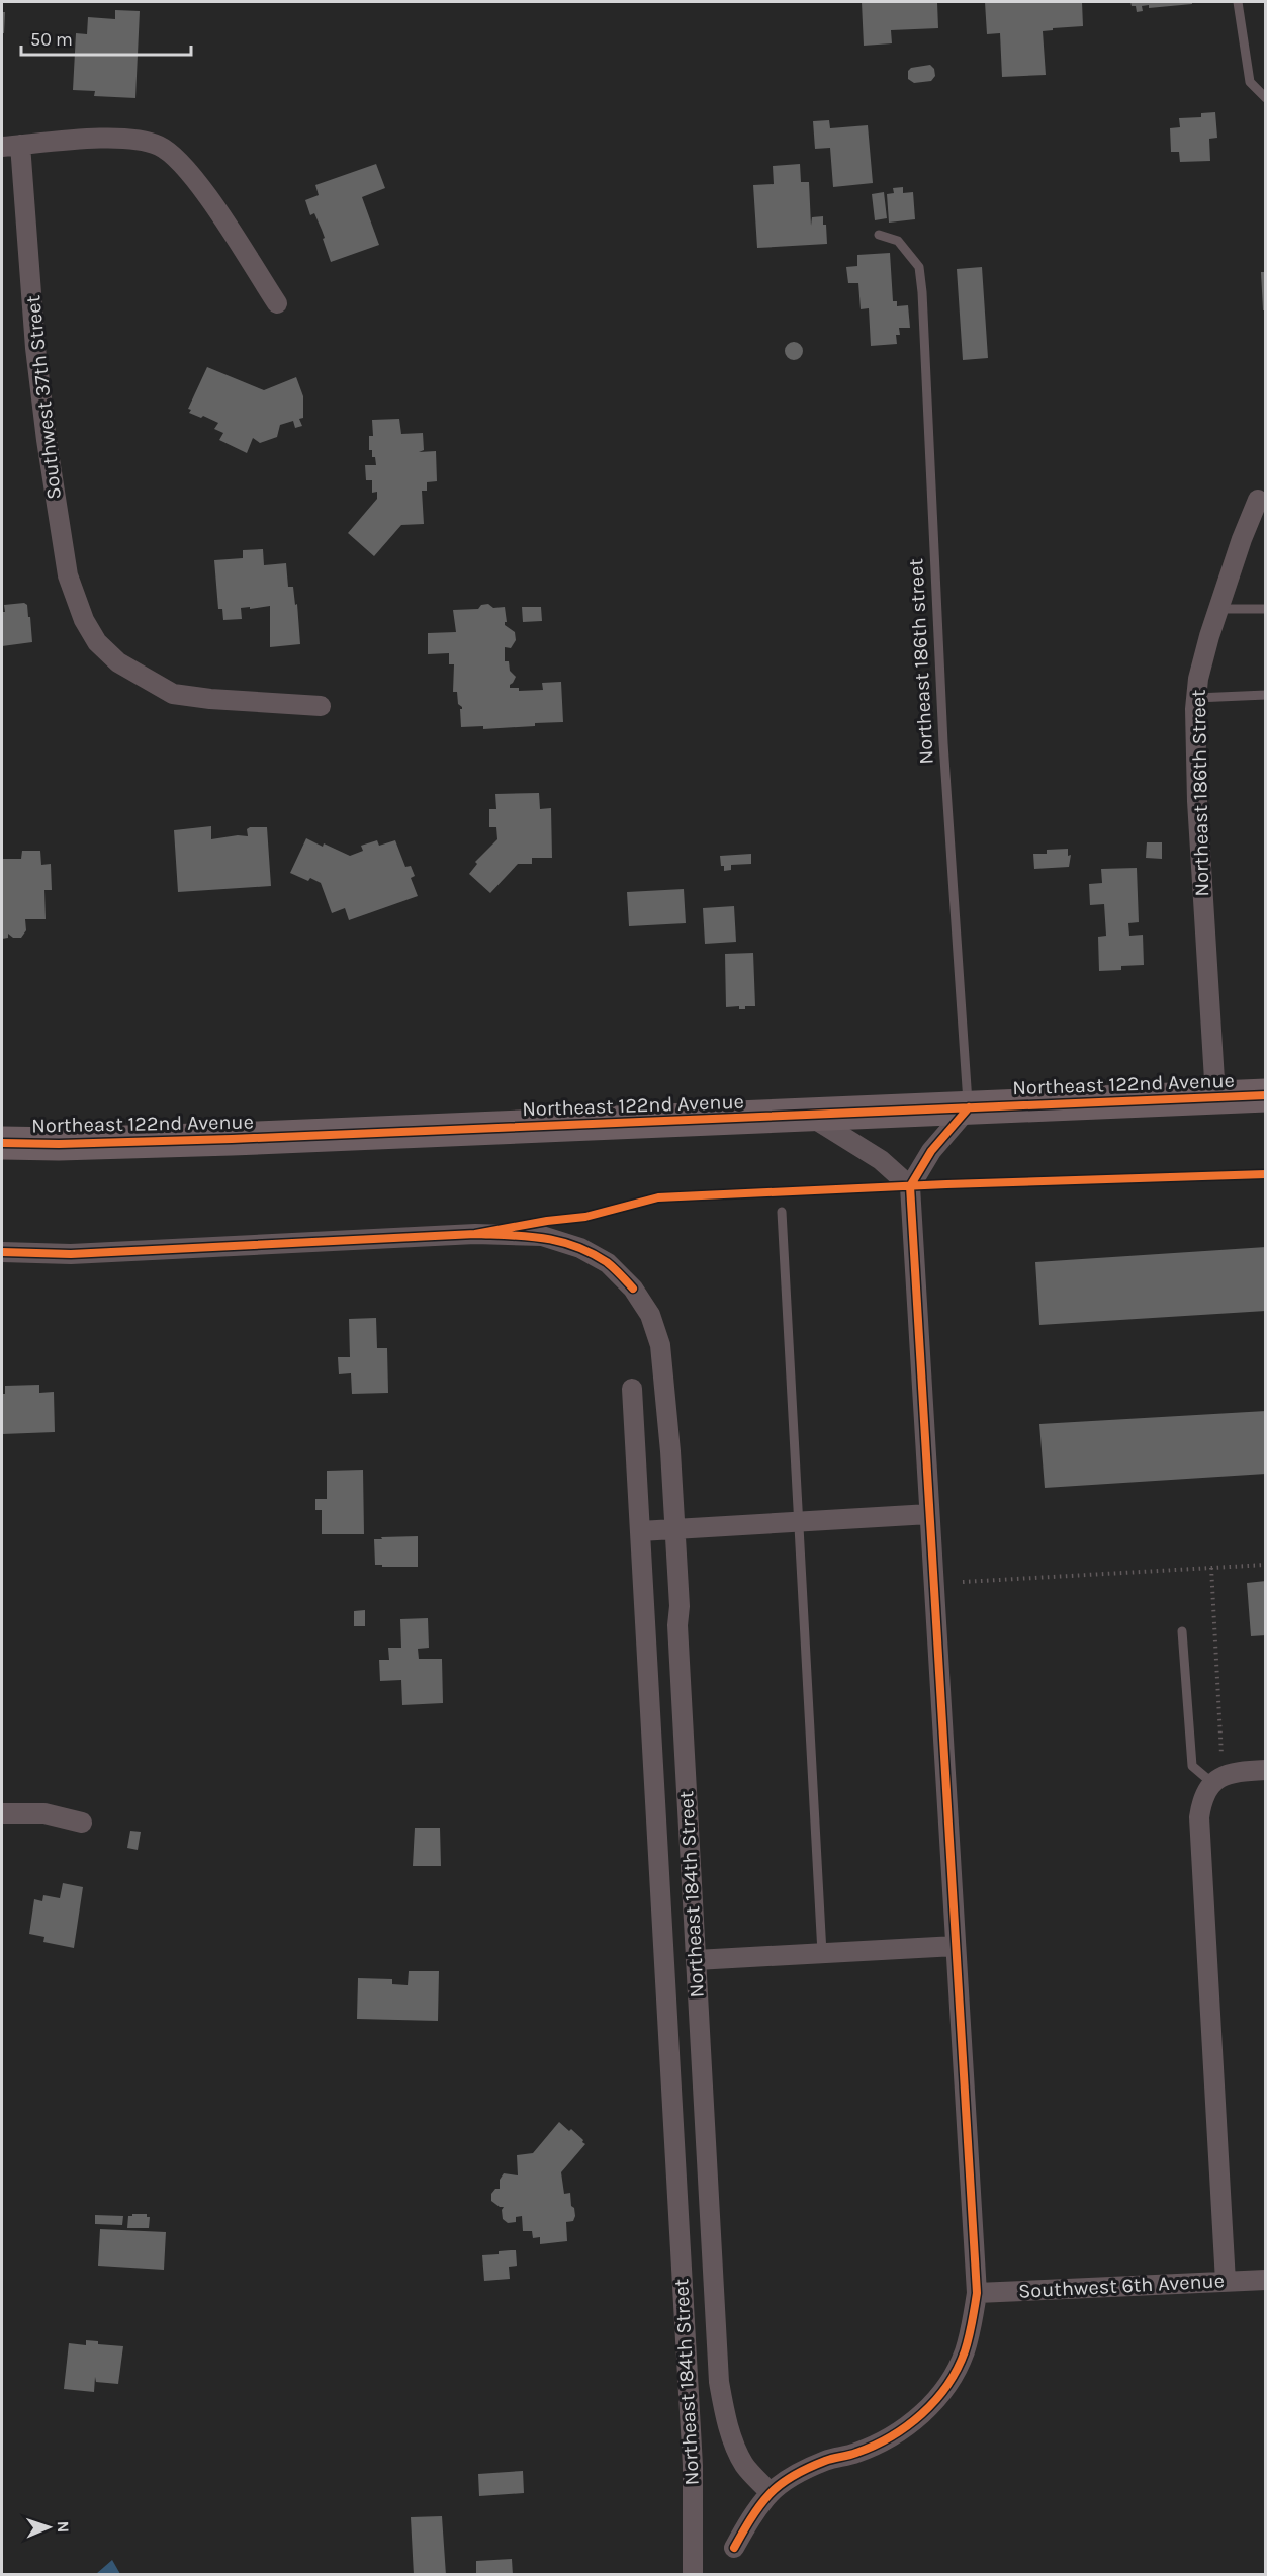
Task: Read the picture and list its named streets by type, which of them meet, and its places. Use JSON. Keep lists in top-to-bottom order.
{
  "streets": {
    "highway": ["Northeast 122nd Avenue"],
    "street": [
      "Southwest 37th Street",
      "Northeast 186th Street",
      "Northeast 184th Street",
      "Southwest 6th Avenue"
    ],
    "lane": ["Northeast 186th street"]
  },
  "crossings": [
    ["Northeast 186th street", "Northeast 122nd Avenue"],
    ["Northeast 186th Street", "Northeast 122nd Avenue"]
  ],
  "scale_bar": "50 m",
  "north": "right"
}
